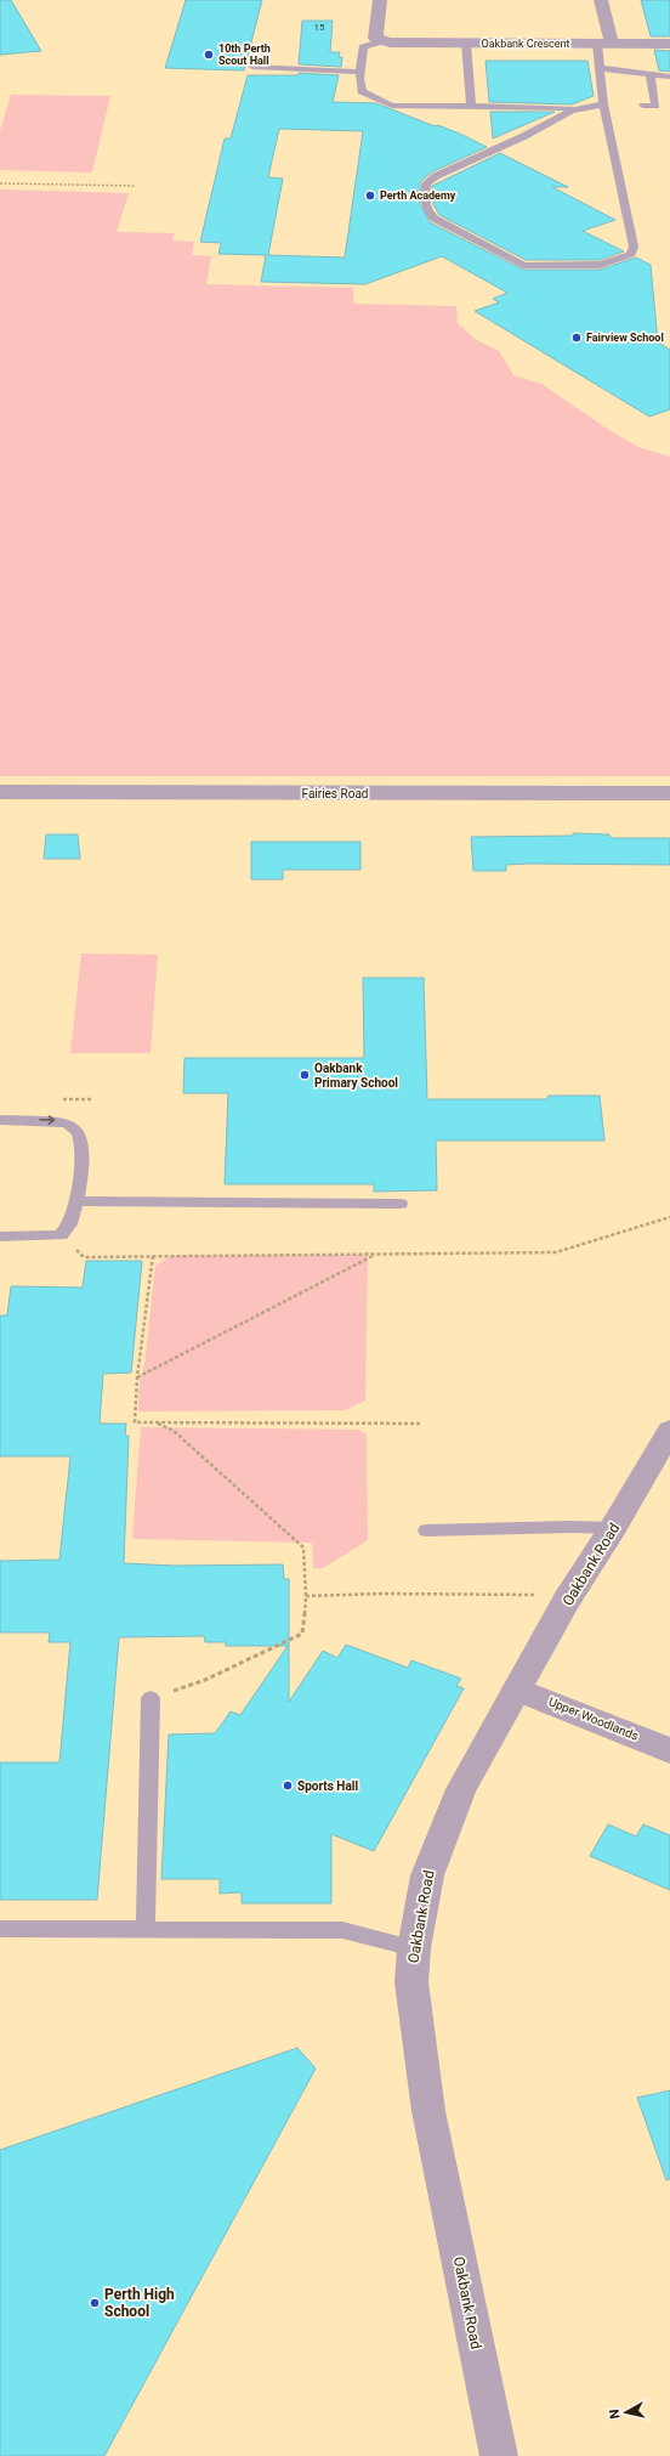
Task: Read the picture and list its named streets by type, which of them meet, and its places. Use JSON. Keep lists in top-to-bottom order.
{
  "streets": {
    "street": [
      "Oakbank Crescent",
      "Fairies Road",
      "Oakbank Road",
      "Upper Woodlands"
    ]
  },
  "crossings": [
    ["Oakbank Road", "Upper Woodlands"]
  ],
  "places": [
    "10th Perth Scout Hall",
    "Perth Academy",
    "Fairview School",
    "Oakbank Primary School",
    "Sports Hall",
    "Perth High School"
  ],
  "house_numbers": ["15"],
  "north": "left"
}
